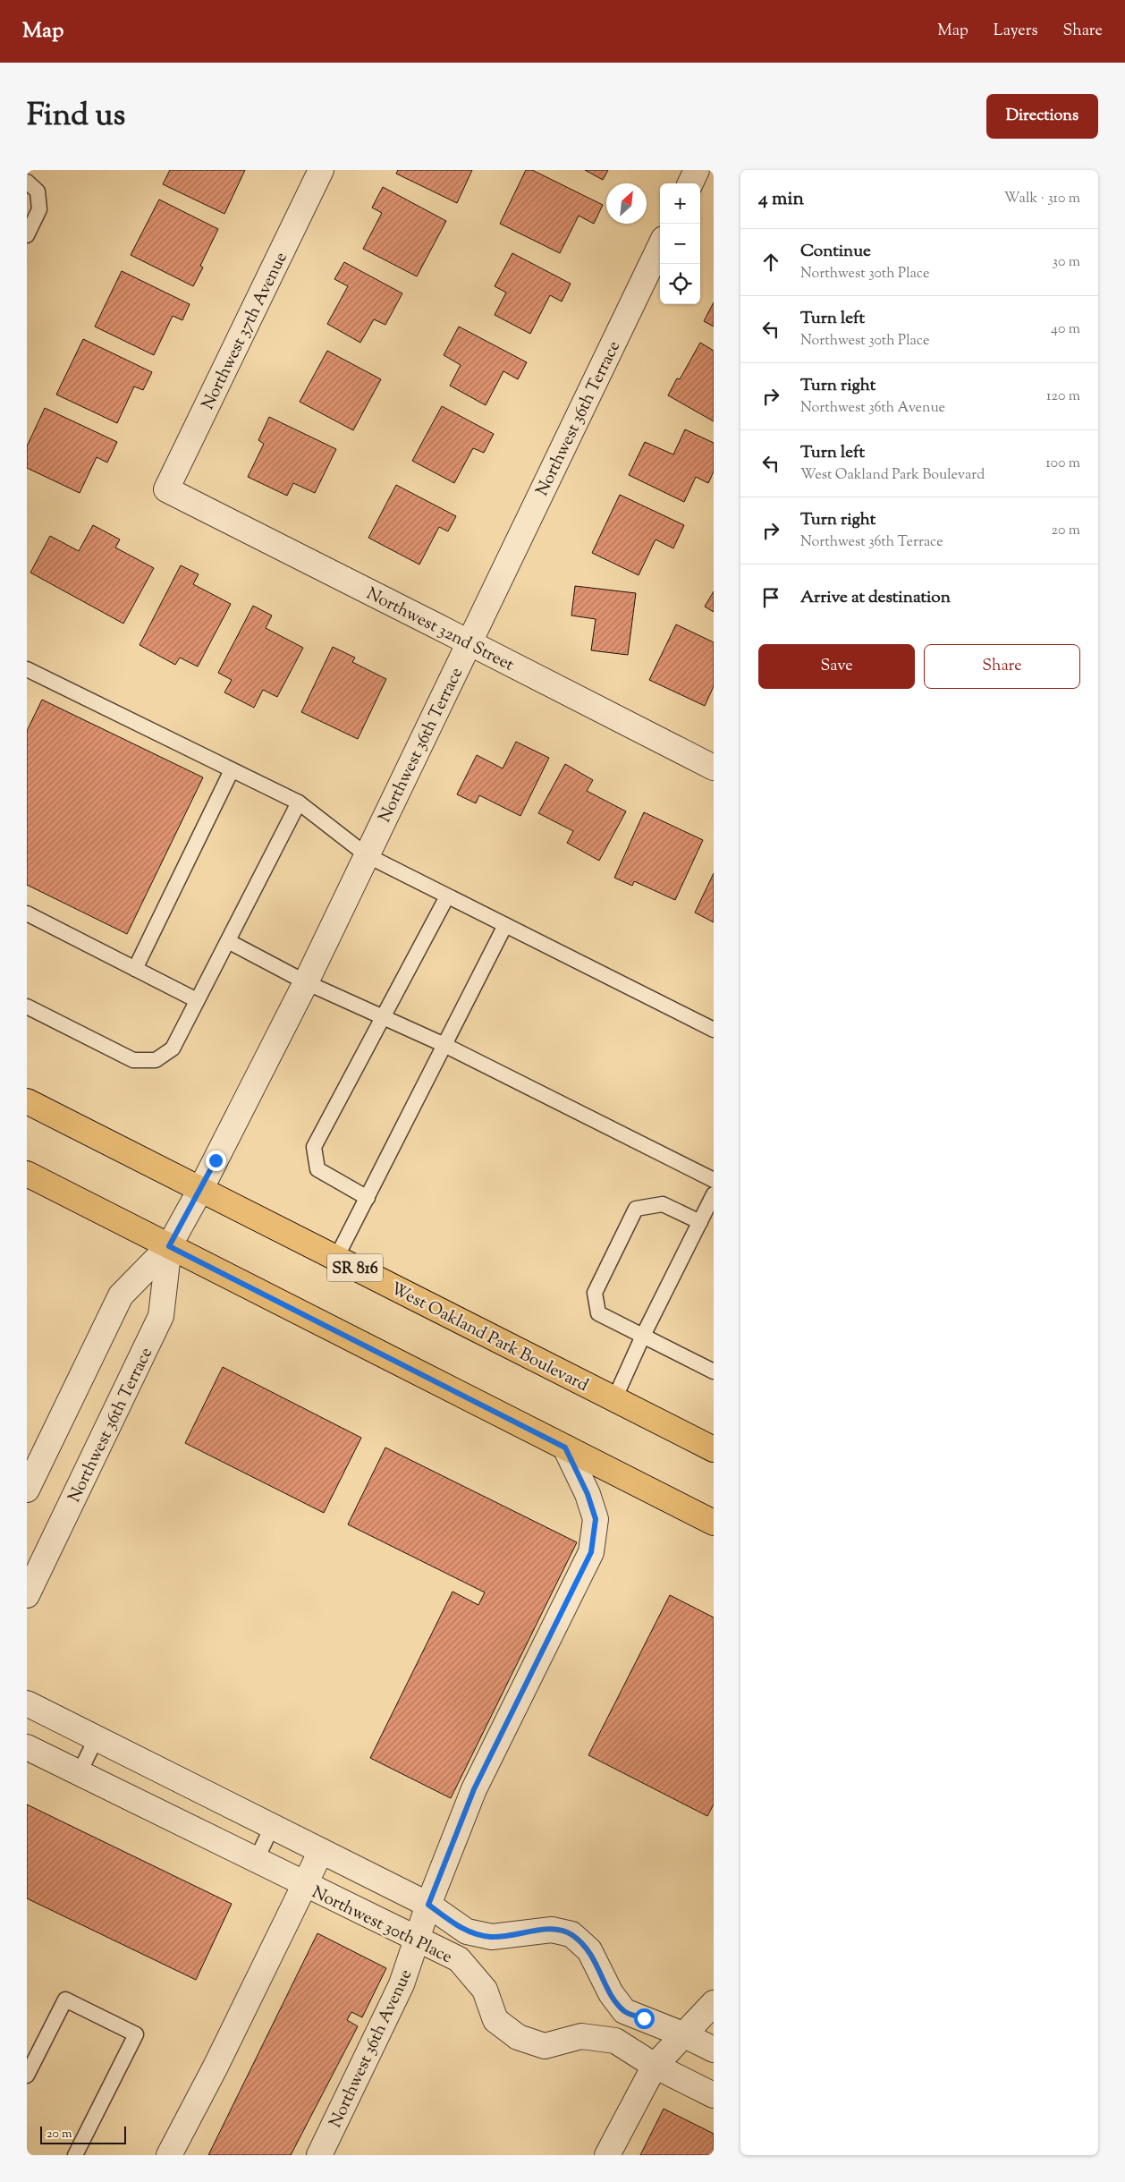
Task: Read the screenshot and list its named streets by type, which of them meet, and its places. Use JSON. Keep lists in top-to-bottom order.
{
  "streets": {
    "main road": ["SR 816", "West Oakland Park Boulevard"],
    "street": [
      "Northwest 37th Avenue",
      "Northwest 36th Terrace",
      "Northwest 32nd Street",
      "Northwest 30th Place",
      "Northwest 36th Avenue"
    ]
  },
  "crossings": [
    ["Northwest 37th Avenue", "Northwest 32nd Street"],
    ["Northwest 36th Terrace", "Northwest 32nd Street"],
    ["Northwest 36th Terrace", "West Oakland Park Boulevard"],
    ["Northwest 30th Place", "Northwest 36th Avenue"]
  ],
  "scale_bar": "20 m",
  "north": "top right",
  "page": {
    "header": "Map",
    "nav": ["Map", "Layers", "Share"],
    "title": "Find us",
    "buttons": [
      "Directions",
      ["Save", "Share"]
    ],
    "heading": ["4 min", "Walk · 310 m"],
    "map_buttons": ["+", "−"],
    "list": [
      ["Continue", "Northwest 30th Place", "30 m"],
      ["Turn left", "Northwest 30th Place", "40 m"],
      ["Turn right", "Northwest 36th Avenue", "120 m"],
      ["Turn left", "West Oakland Park Boulevard", "100 m"],
      ["Turn right", "Northwest 36th Terrace", "20 m"],
      "Arrive at destination"
    ],
    "scale": "20 m"
  }
}
